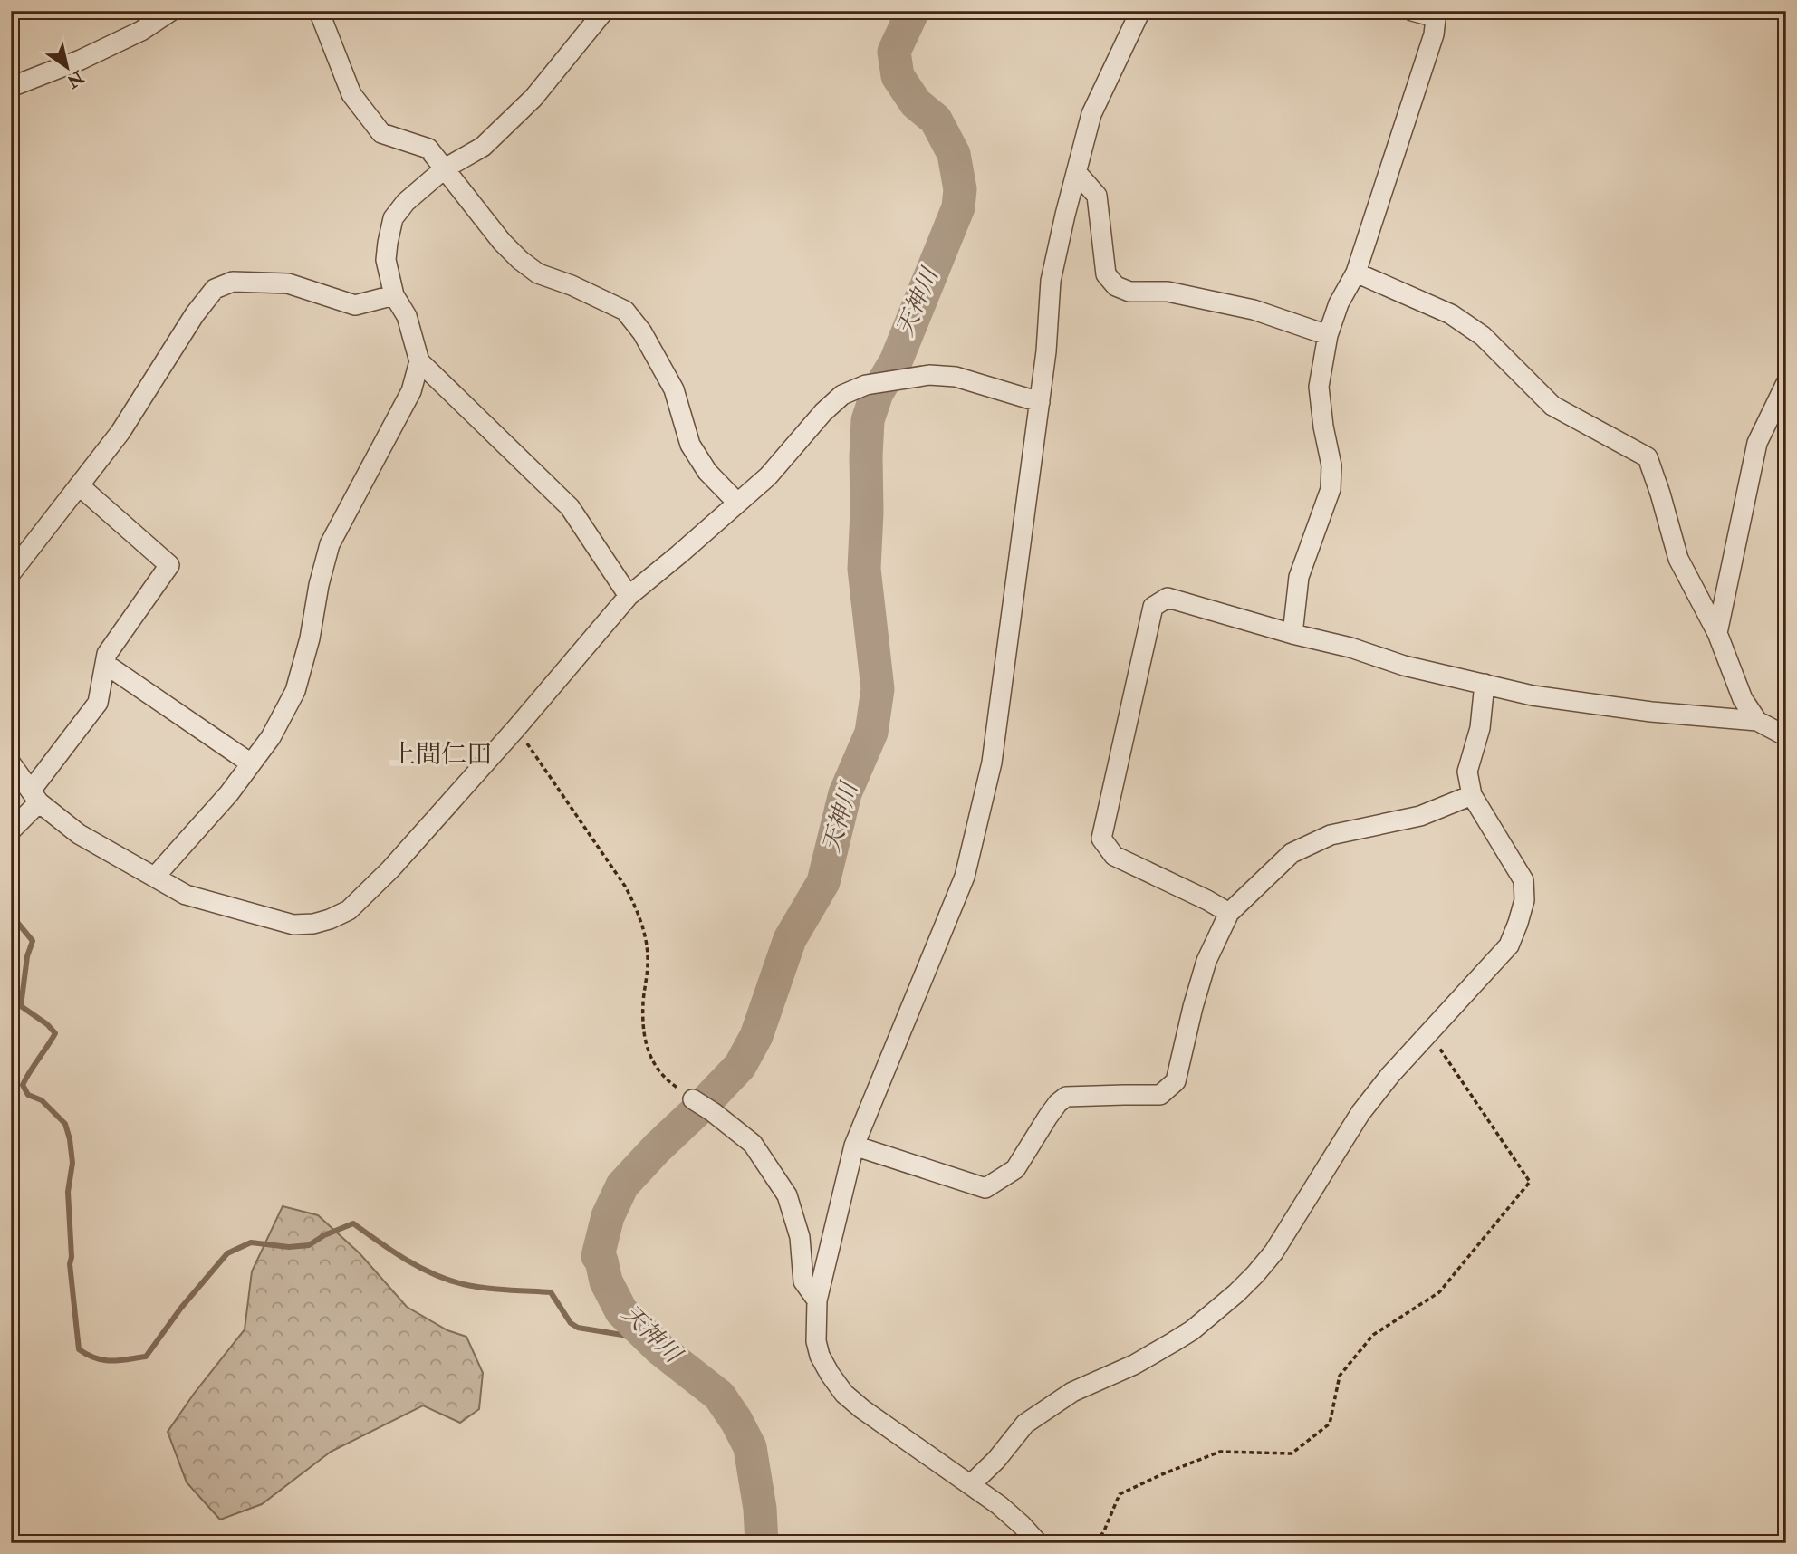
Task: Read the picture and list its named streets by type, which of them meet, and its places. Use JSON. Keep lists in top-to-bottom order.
{
  "districts": ["上間仁田"],
  "water": ["天神川"],
  "north": "bottom right"
}
